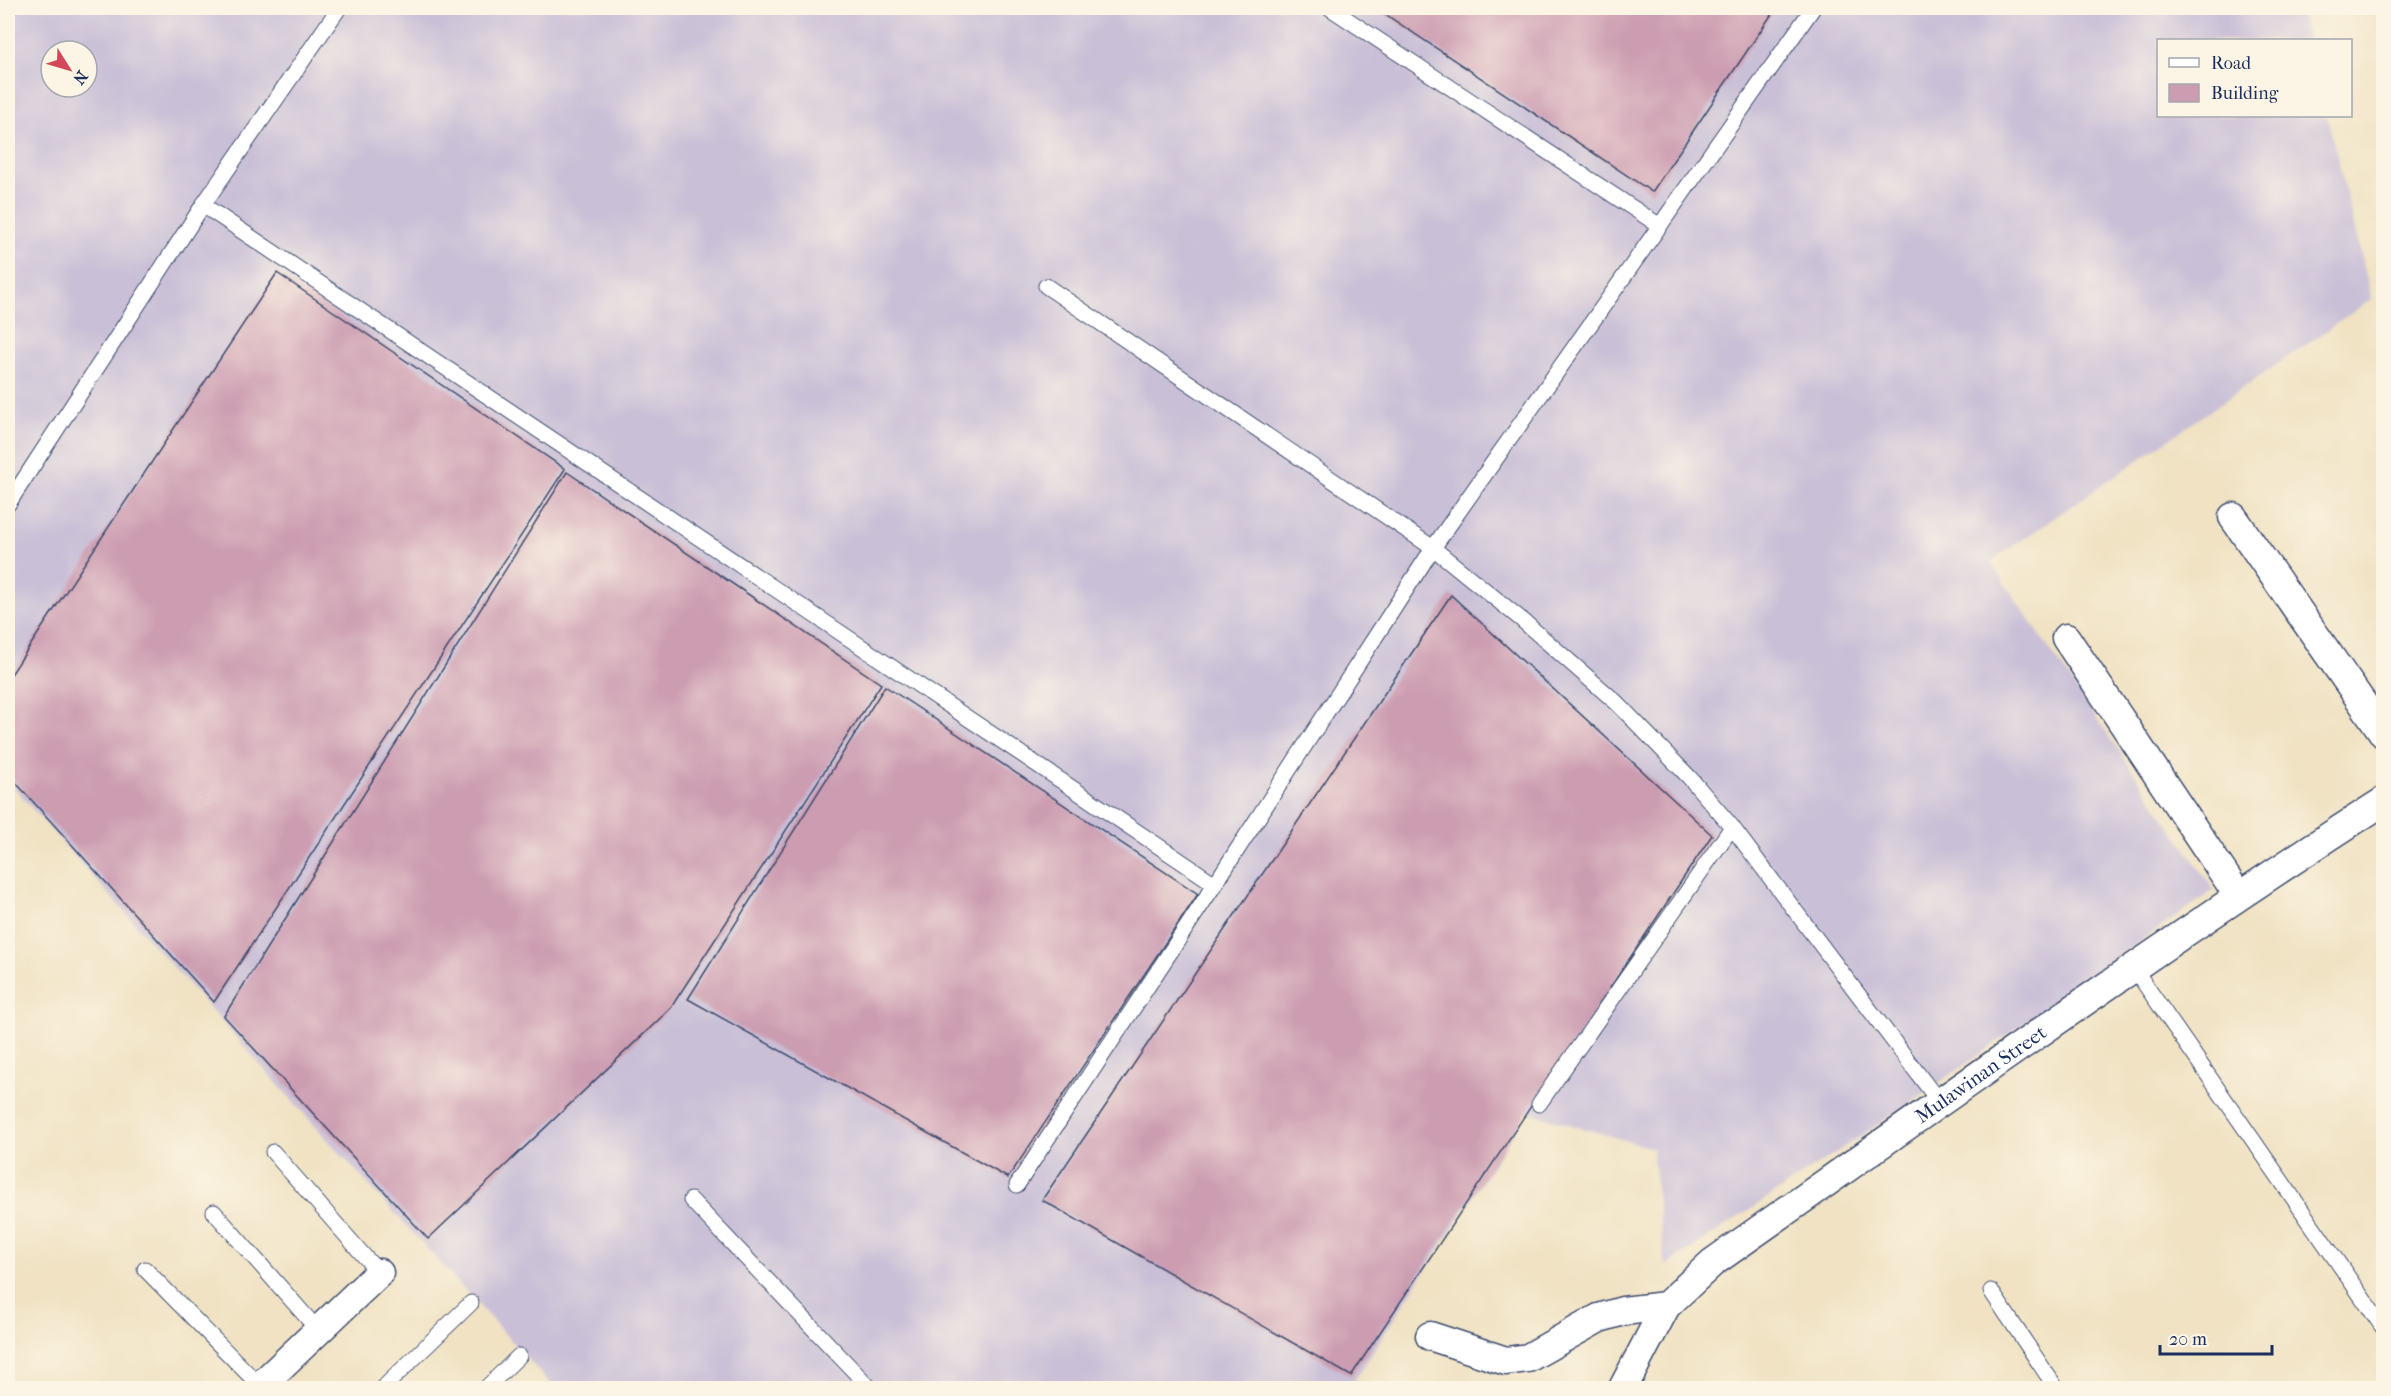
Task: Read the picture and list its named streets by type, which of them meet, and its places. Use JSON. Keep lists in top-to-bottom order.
{
  "streets": {
    "street": ["Mulawinan Street"]
  },
  "legend": ["Road", "Building"],
  "scale_bar": "20 m",
  "north": "bottom right"
}
